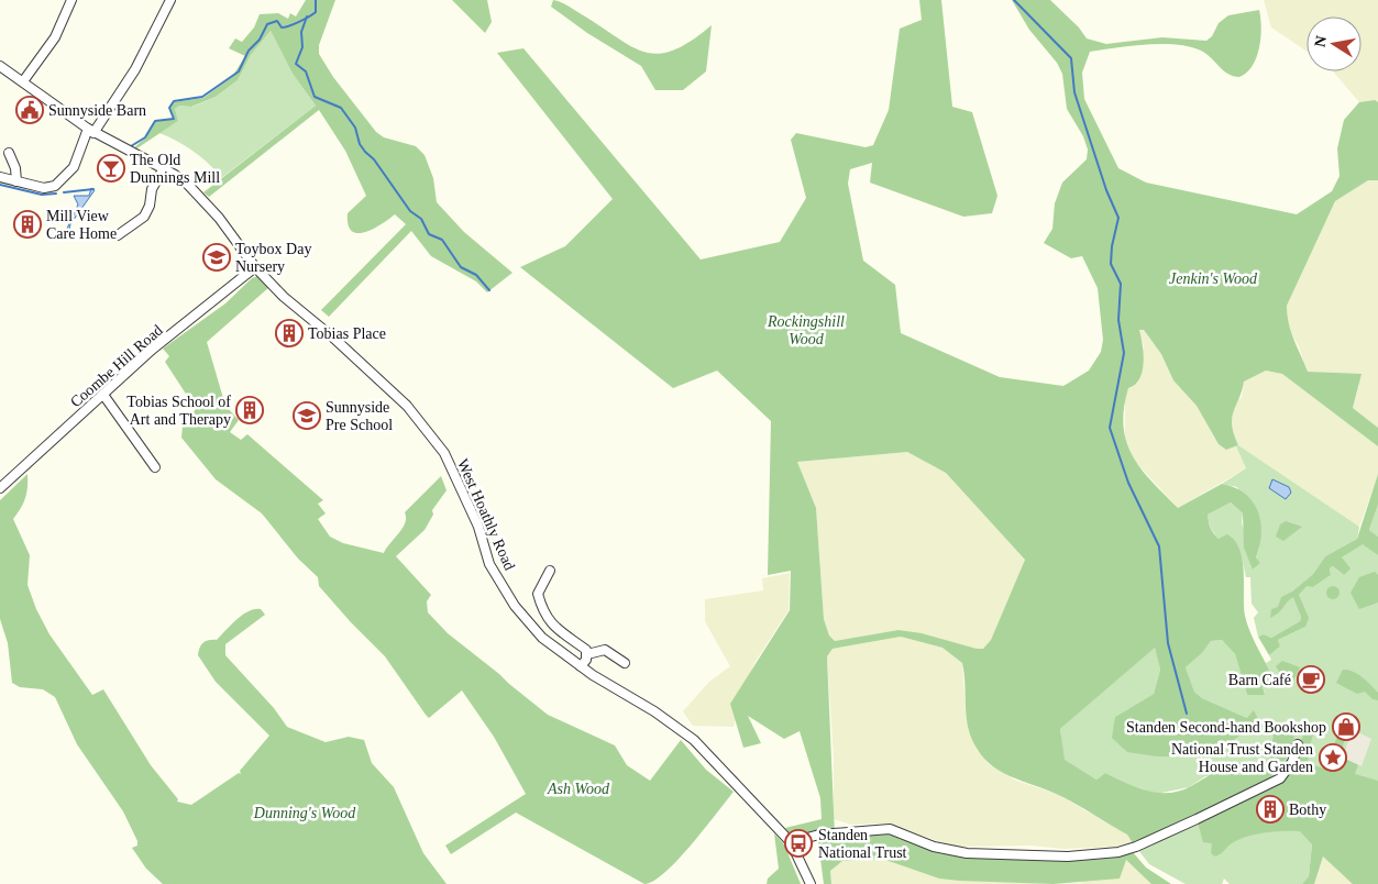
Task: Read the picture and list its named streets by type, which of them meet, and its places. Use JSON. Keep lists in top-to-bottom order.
{
  "streets": {
    "street": ["Coombe Hill Road", "West Hoathly Road"]
  },
  "crossings": [
    ["Coombe Hill Road", "West Hoathly Road"]
  ],
  "parks": [
    "Jenkin's Wood",
    "Rockingshill Wood",
    "Ash Wood",
    "Dunning's Wood"
  ],
  "places": {
    "public building": ["Sunnyside Barn"],
    "bar": ["The Old Dunnings Mill"],
    "building": [
      "Mill View Care Home",
      "Tobias Place",
      "Tobias School of Art and Therapy",
      "Bothy"
    ],
    "school or university": ["Toybox Day Nursery", "Sunnyside Pre School"],
    "cafe": ["Barn Café"],
    "shop": ["Standen Second-hand Bookshop"],
    "place": ["National Trust Standen House and Garden"],
    "bus stop": ["Standen National Trust"]
  },
  "north": "left"
}
